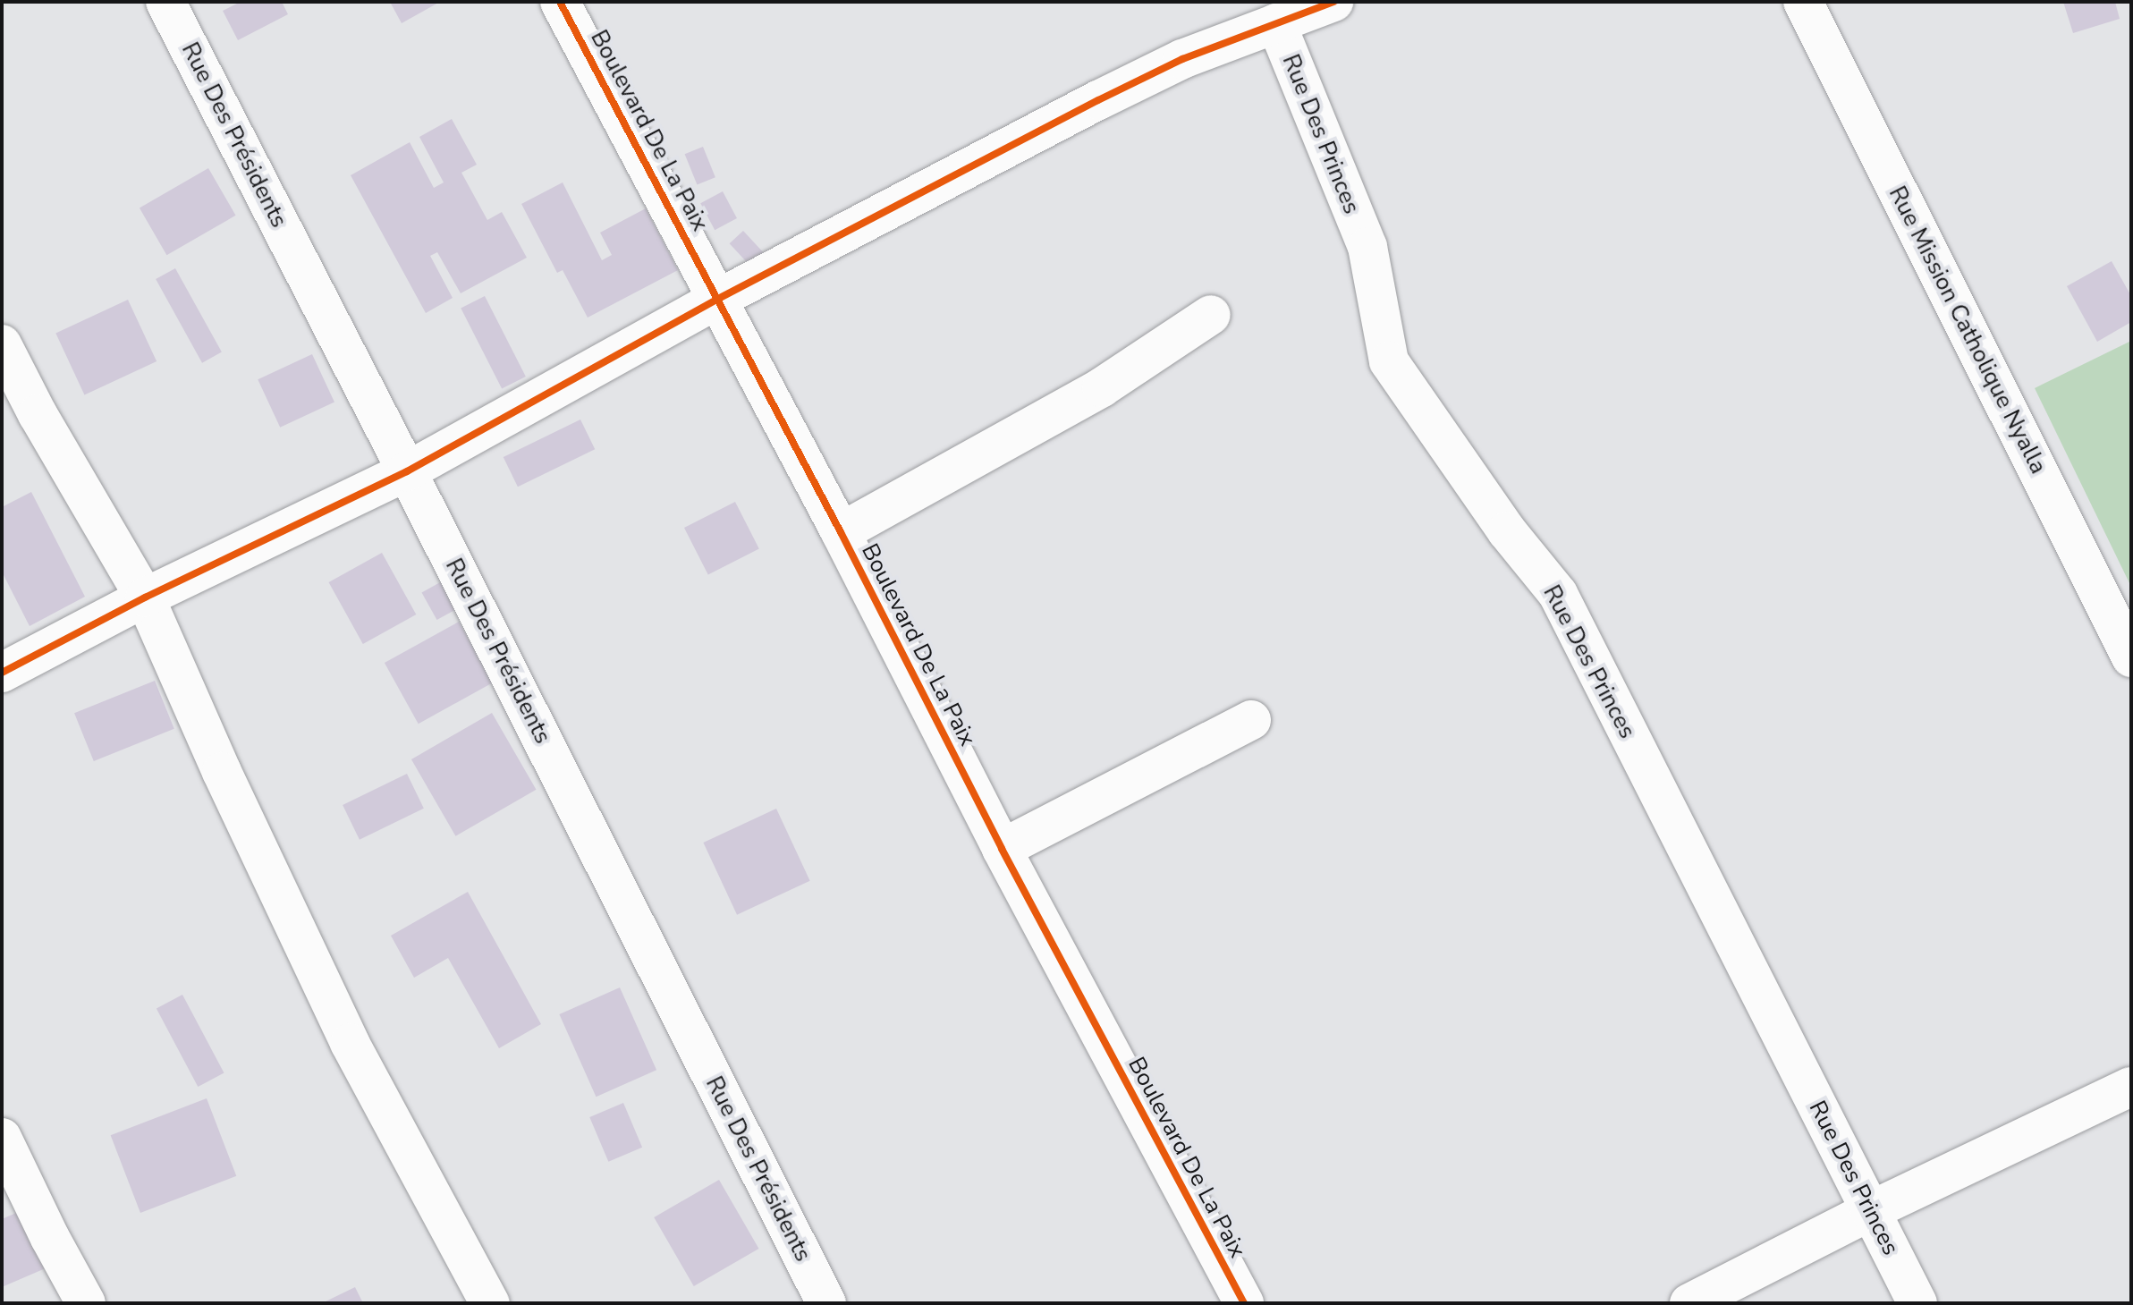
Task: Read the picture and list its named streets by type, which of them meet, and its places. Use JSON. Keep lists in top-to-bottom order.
{
  "streets": {
    "street": [
      "Boulevard De La Paix",
      "Rue Des Princes",
      "Rue Des Présidents",
      "Rue Mission Catholique Nyalla"
    ]
  }
}
